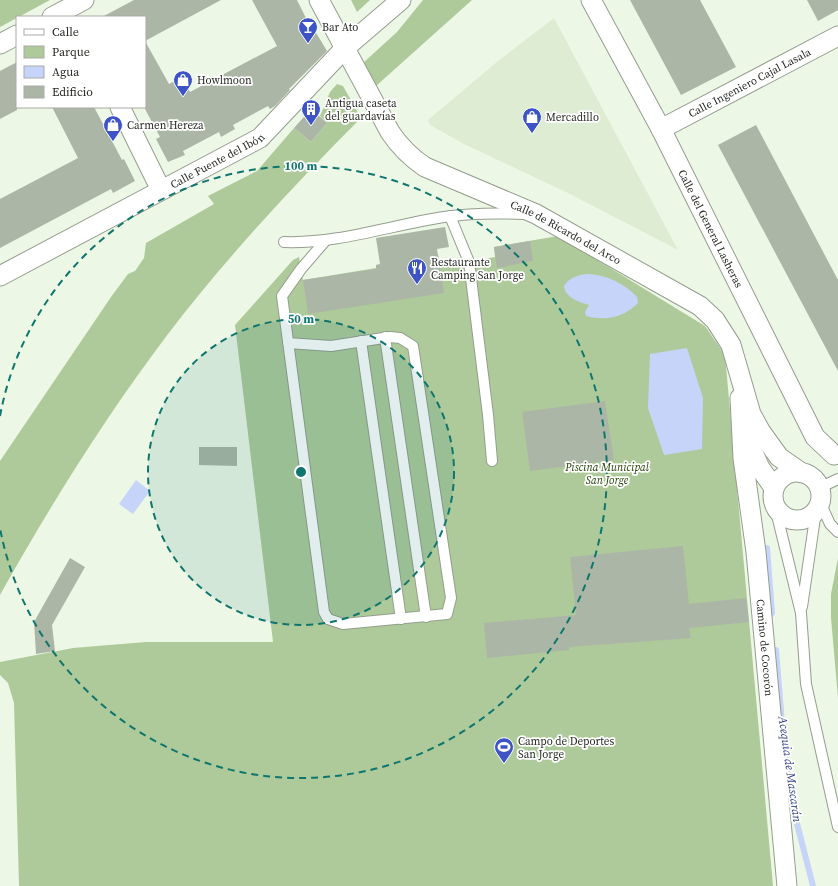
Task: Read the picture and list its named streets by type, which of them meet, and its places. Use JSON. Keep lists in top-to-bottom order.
{
  "streets": {
    "street": [
      "Calle Ingeniero Cajal Lasala",
      "Calle Fuente del Ibón",
      "Calle del General Lasheras",
      "Calle de Ricardo del Arco",
      "Camino de Cocorón"
    ]
  },
  "crossings": [
    ["Calle Ingeniero Cajal Lasala", "Calle del General Lasheras"],
    ["Calle Fuente del Ibón", "Calle de Ricardo del Arco"],
    ["Calle de Ricardo del Arco", "Camino de Cocorón"]
  ],
  "water": ["Acequia de Mascarán"],
  "parks": ["Piscina Municipal San Jorge"],
  "places": {
    "bar": ["Bar Ato"],
    "shop": ["Howlmoon", "Mercadillo", "Carmen Hereza"],
    "building": ["Antigua caseta del guardavías"],
    "restaurant": ["Restaurante Camping San Jorge"],
    "sports": ["Campo de Deportes San Jorge"]
  },
  "legend": [
    "Calle",
    "Parque",
    "Agua",
    "Edificio"
  ],
  "rings": ["100 m", "50 m"]
}
